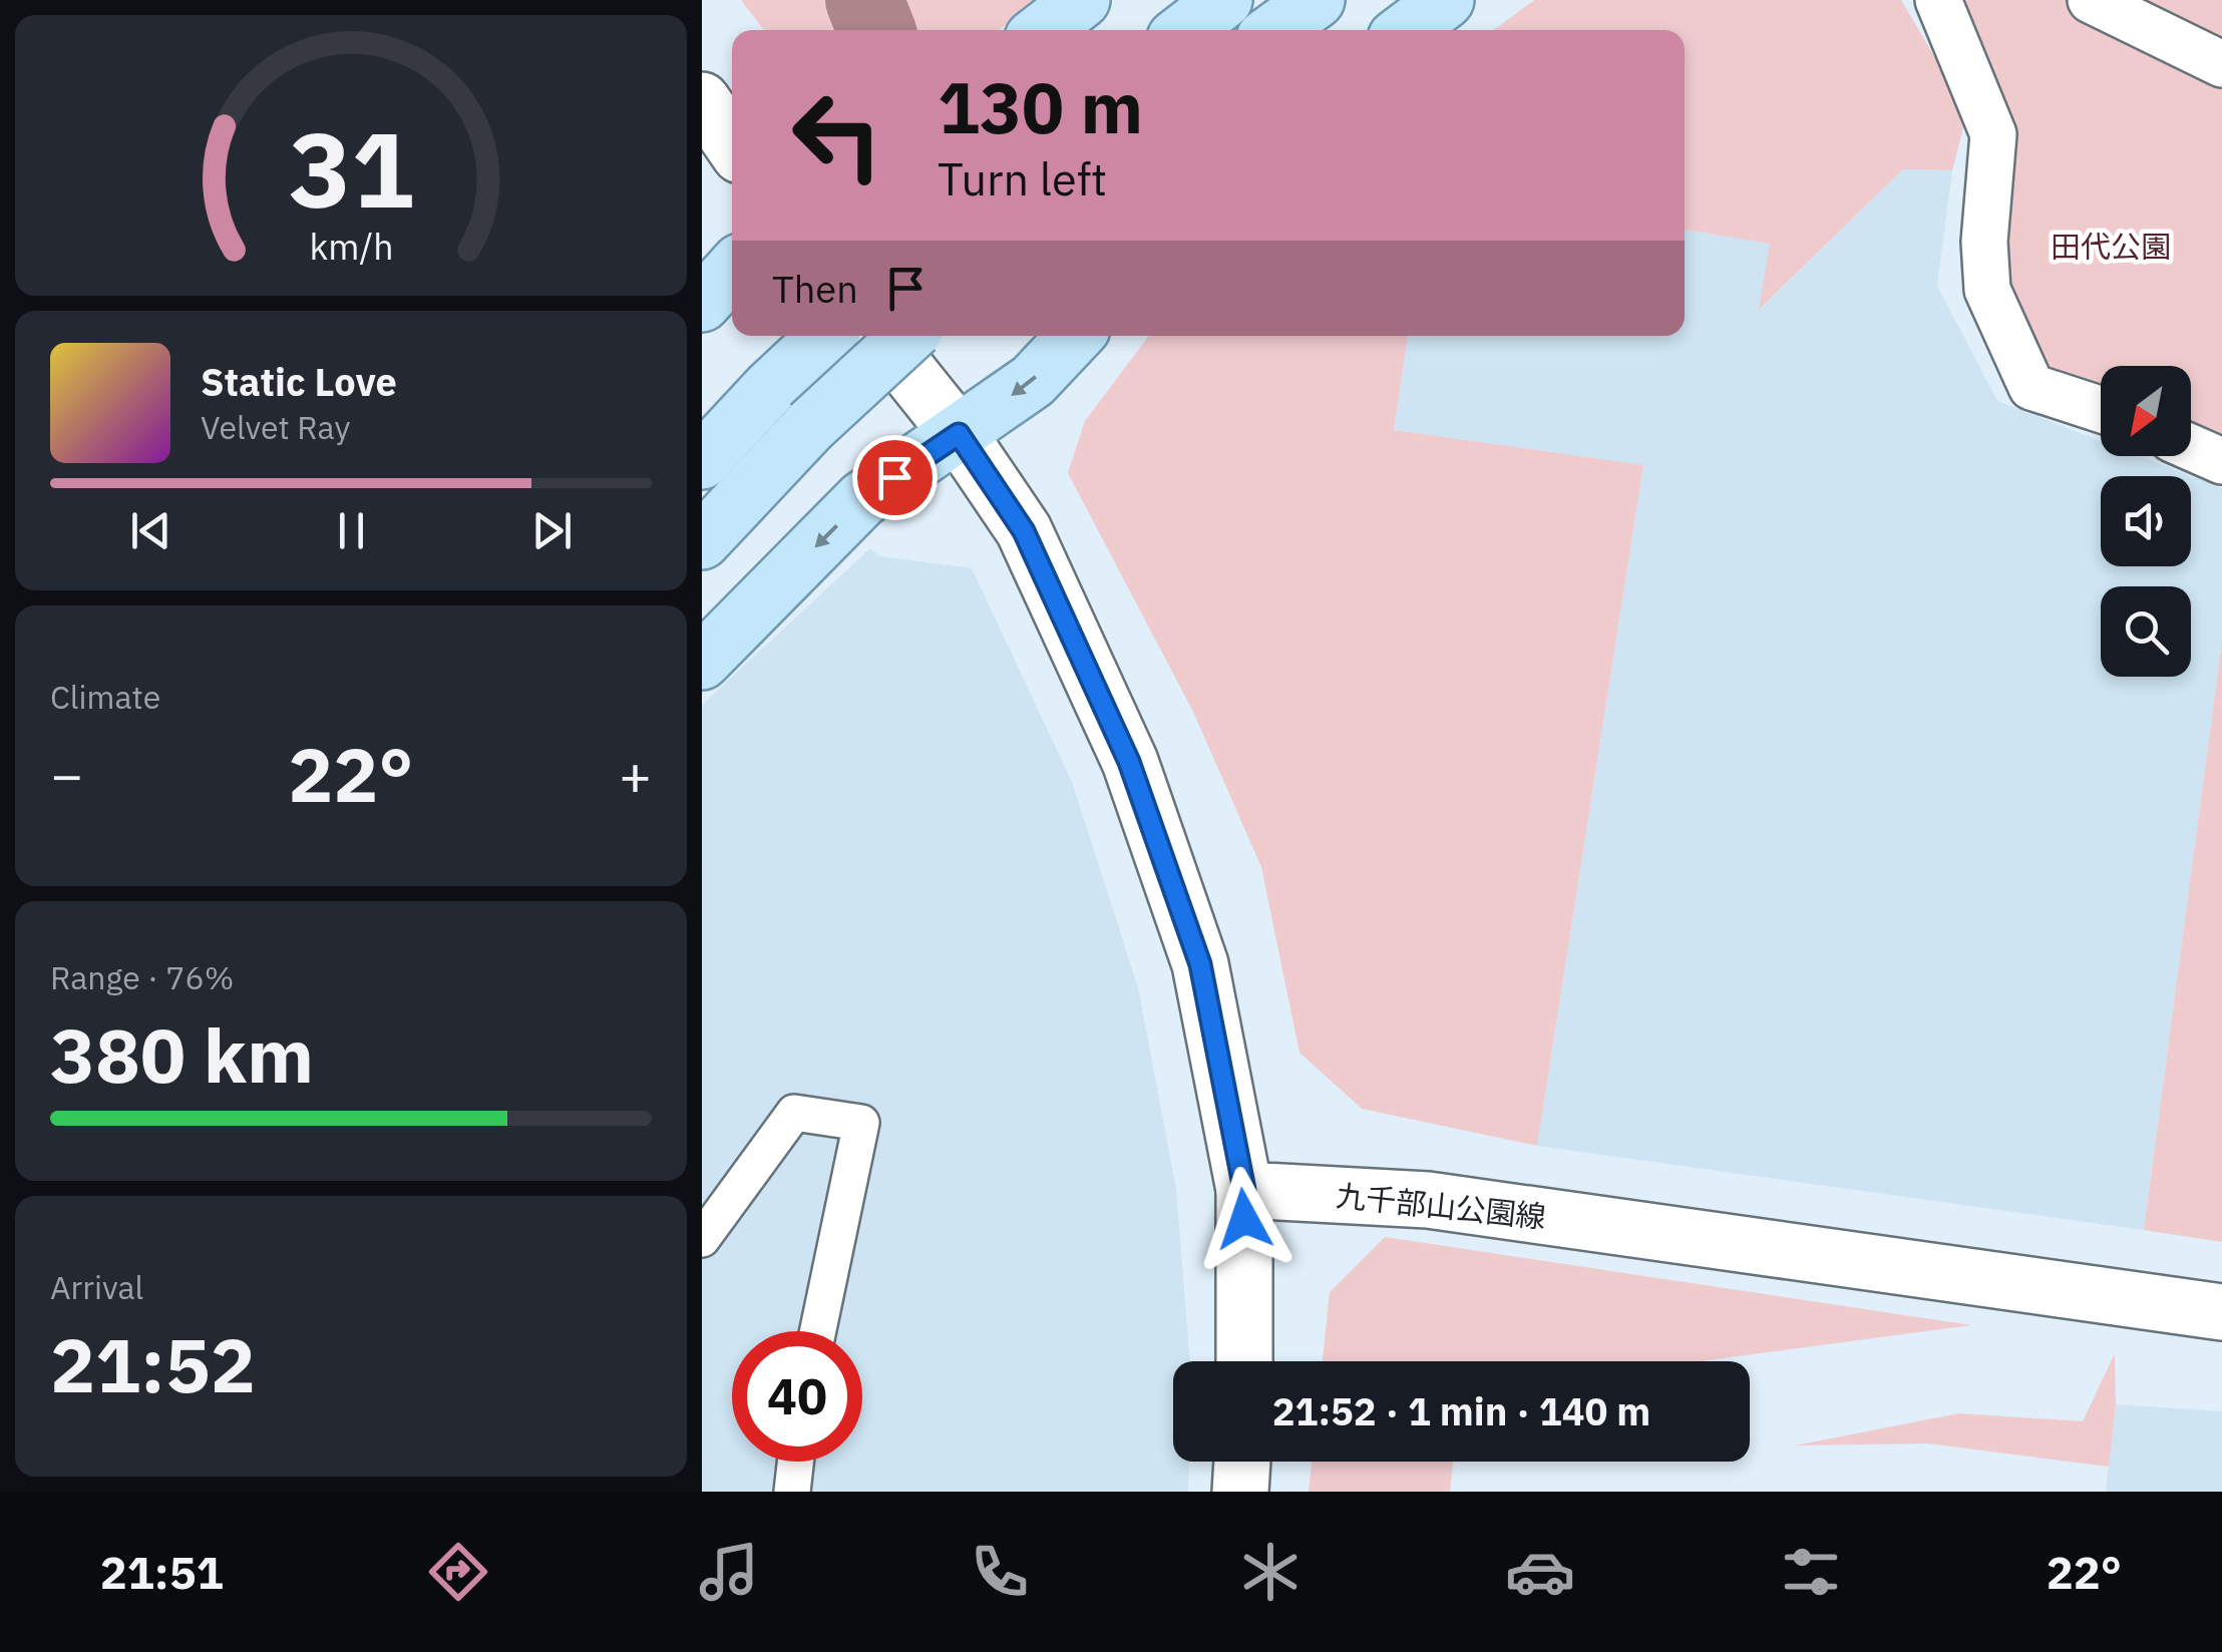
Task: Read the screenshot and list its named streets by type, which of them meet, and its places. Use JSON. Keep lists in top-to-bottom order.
{
  "streets": {
    "main road": ["九千部山公園線"]
  },
  "parks": ["田代公園"],
  "north": "bottom left",
  "page": {
    "turn": ["130 m", "Turn left"],
    "then": "Then",
    "song": ["Static Love", "Velvet Ray"],
    "tile": [
      "Climate",
      ["Range · 76%", "380 km"],
      ["Arrival", "21:52"]
    ],
    "heat": ["−", "22°", "+"],
    "limit": "40",
    "trip": "21:52 · 1 min · 140 m",
    "tabs": ["21:51", "22°"],
    "gauge": ["31", "km/h"]
  }
}
